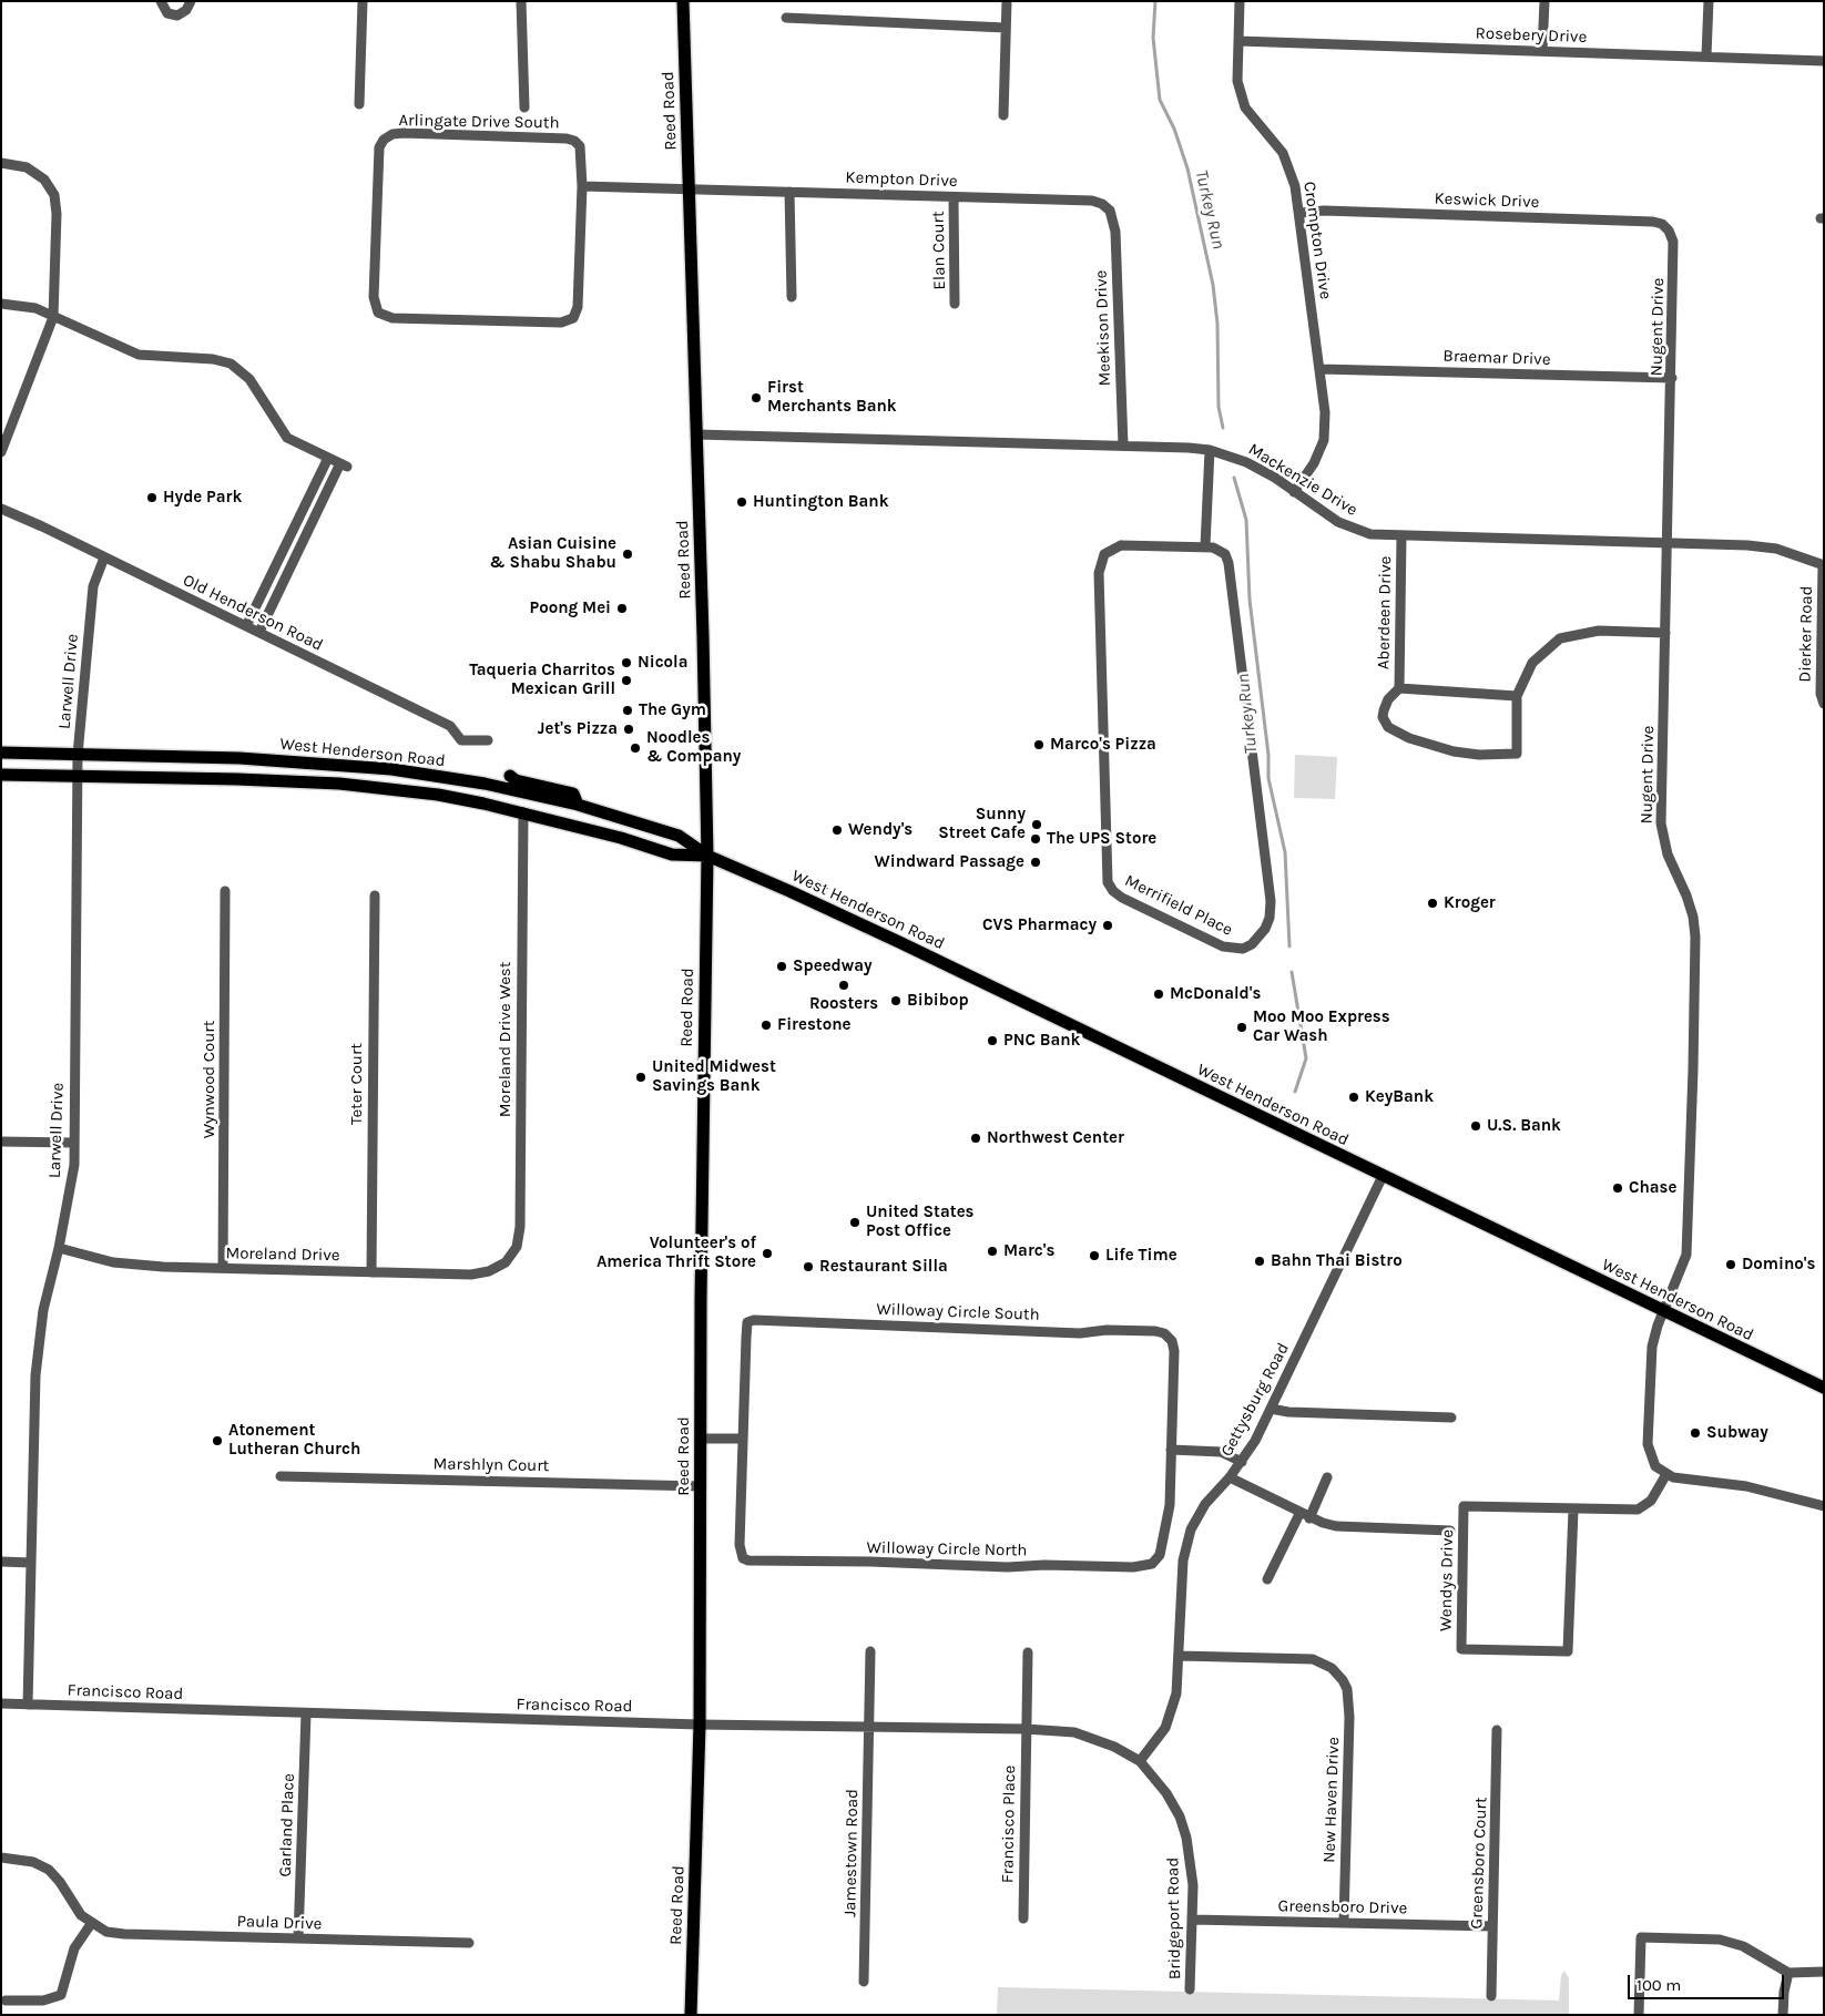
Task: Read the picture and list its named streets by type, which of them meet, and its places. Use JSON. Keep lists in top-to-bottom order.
{
  "streets": {
    "main road": ["Reed Road", "West Henderson Road"],
    "street": [
      "Rosebery Drive",
      "Arlingate Drive South",
      "Kempton Drive",
      "Keswick Drive",
      "Crompton Drive",
      "Elan Court",
      "Nugent Drive",
      "Meekison Drive",
      "Braemar Drive",
      "Mackenzie Drive",
      "Old Henderson Road",
      "Aberdeen Drive",
      "Dierker Road",
      "Larwell Drive",
      "Merrifield Place",
      "Moreland Drive West",
      "Wynwood Court",
      "Teter Court",
      "Moreland Drive",
      "Willoway Circle South",
      "Gettysburg Road",
      "Marshlyn Court",
      "Willoway Circle North",
      "Wendys Drive",
      "Francisco Road",
      "New Haven Drive",
      "Francisco Place",
      "Garland Place",
      "Jamestown Road",
      "Greensboro Court",
      "Greensboro Drive",
      "Bridgeport Road",
      "Paula Drive"
    ]
  },
  "crossings": [
    ["Rosebery Drive", "Crompton Drive"],
    ["Reed Road", "Kempton Drive"],
    ["Reed Road", "Mackenzie Drive"],
    ["Reed Road", "West Henderson Road"],
    ["Reed Road", "Marshlyn Court"],
    ["Reed Road", "Francisco Road"],
    ["Arlingate Drive South", "Kempton Drive"],
    ["Kempton Drive", "Elan Court"],
    ["Kempton Drive", "Meekison Drive"],
    ["Keswick Drive", "Crompton Drive"],
    ["Keswick Drive", "Nugent Drive"],
    ["Crompton Drive", "Braemar Drive"],
    ["Crompton Drive", "Mackenzie Drive"],
    ["Nugent Drive", "Braemar Drive"],
    ["Nugent Drive", "Mackenzie Drive"],
    ["Nugent Drive", "Aberdeen Drive"],
    ["Nugent Drive", "West Henderson Road"],
    ["Meekison Drive", "Mackenzie Drive"],
    ["Mackenzie Drive", "Aberdeen Drive"],
    ["Mackenzie Drive", "Dierker Road"],
    ["Old Henderson Road", "Larwell Drive"],
    ["Larwell Drive", "West Henderson Road"],
    ["Larwell Drive", "Moreland Drive"],
    ["Larwell Drive", "Francisco Road"],
    ["West Henderson Road", "Moreland Drive West"],
    ["West Henderson Road", "Gettysburg Road"],
    ["Moreland Drive West", "Moreland Drive"],
    ["Wynwood Court", "Moreland Drive"],
    ["Teter Court", "Moreland Drive"],
    ["Willoway Circle South", "Willoway Circle North"],
    ["Gettysburg Road", "Francisco Road"],
    ["Gettysburg Road", "New Haven Drive"],
    ["Gettysburg Road", "Bridgeport Road"],
    ["Francisco Road", "Francisco Place"],
    ["Francisco Road", "Garland Place"],
    ["Francisco Road", "Jamestown Road"],
    ["Francisco Road", "Bridgeport Road"],
    ["New Haven Drive", "Greensboro Drive"],
    ["Garland Place", "Paula Drive"],
    ["Greensboro Court", "Greensboro Drive"],
    ["Greensboro Drive", "Bridgeport Road"]
  ],
  "water": ["Turkey Run"],
  "places": [
    "First Merchants Bank",
    "Hyde Park",
    "Huntington Bank",
    "Asian Cuisine & Shabu Shabu",
    "Poong Mei",
    "Nicola",
    "Taqueria Charritos Mexican Grill",
    "The Gym",
    "Jet's Pizza",
    "Marco's Pizza",
    "Noodles & Company",
    "Sunny Street Cafe",
    "Wendy's",
    "The UPS Store",
    "Windward Passage",
    "Kroger",
    "CVS Pharmacy",
    "Speedway",
    "Roosters",
    "McDonald's",
    "Bibibop",
    "Firestone",
    "Moo Moo Express Car Wash",
    "PNC Bank",
    "United Midwest Savings Bank",
    "KeyBank",
    "U.S. Bank",
    "Northwest Center",
    "Chase",
    "United States Post Office",
    "Marc's",
    "Volunteer's of America Thrift Store",
    "Life Time",
    "Bahn Thai Bistro",
    "Domino's",
    "Restaurant Silla",
    "Subway",
    "Atonement Lutheran Church"
  ],
  "scale_bar": "100 m"
}
